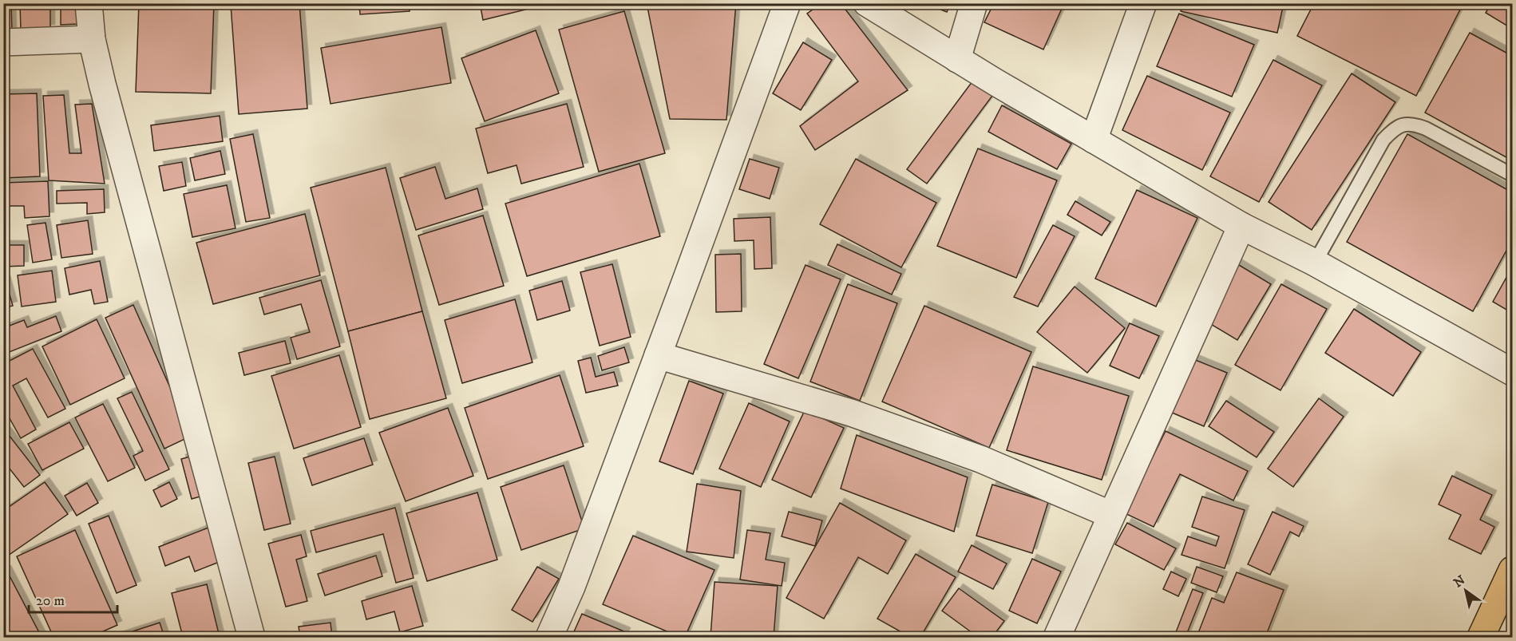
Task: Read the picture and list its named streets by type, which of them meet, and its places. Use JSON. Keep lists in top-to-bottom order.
{
  "scale_bar": "20 m",
  "north": "top left"
}
